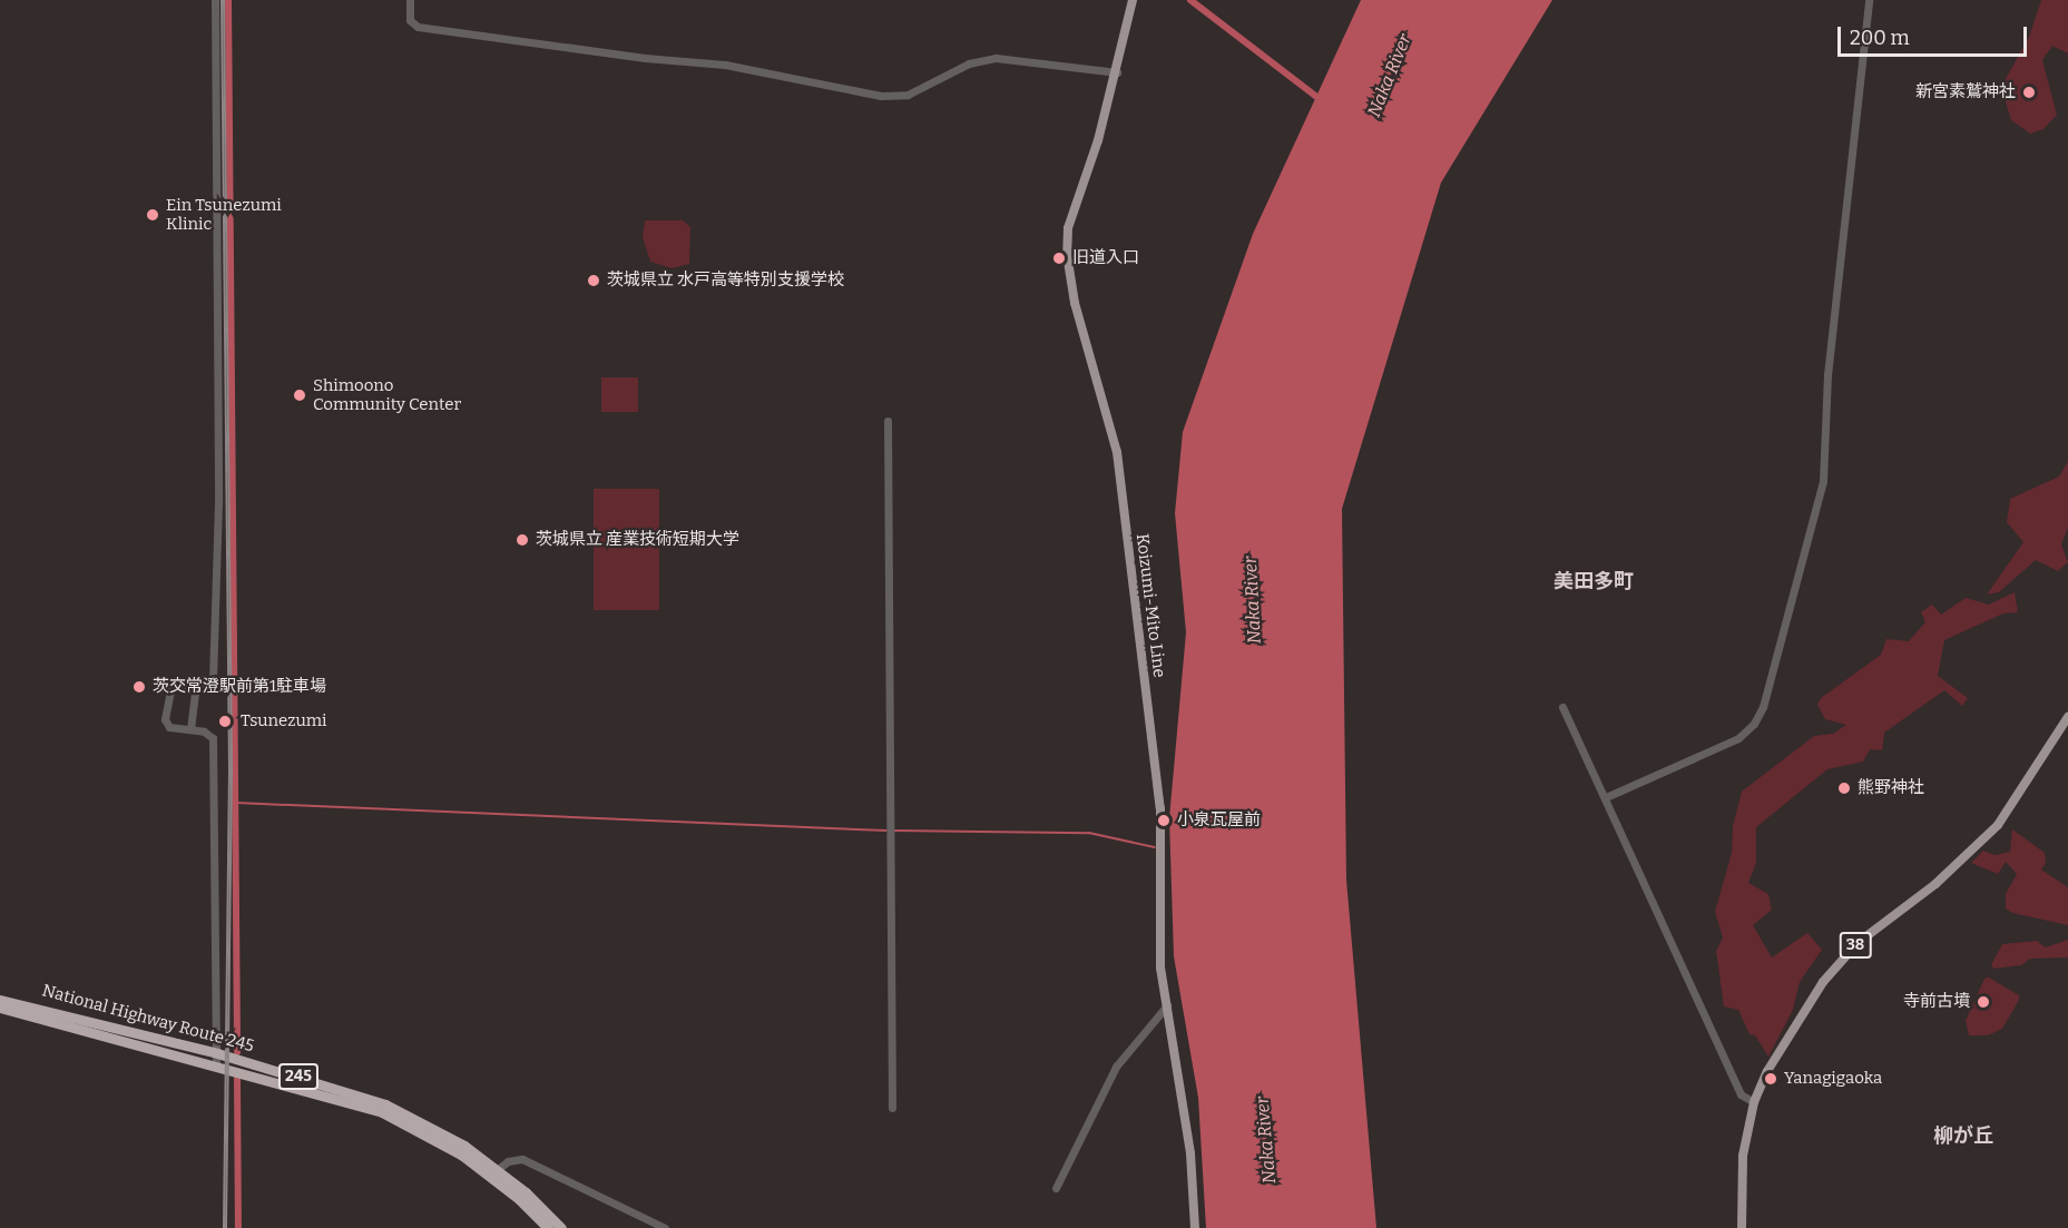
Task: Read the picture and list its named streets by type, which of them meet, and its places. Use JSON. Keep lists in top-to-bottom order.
{
  "streets": {
    "highway": ["National Highway Route 245", "245"],
    "main road": ["Koizumi-Mito Line", "38"]
  },
  "districts": ["美田多町", "柳が丘"],
  "water": ["Naka River"],
  "places": [
    "新宮素鷲神社",
    "Ein Tsunezumi Klinic",
    "旧道入口",
    "茨城県立 水戸高等特別支援学校",
    "Shimoono Community Center",
    "茨城県立 産業技術短期大学",
    "茨交常澄駅前第1駐車場",
    "Tsunezumi",
    "熊野神社",
    "小泉瓦屋前",
    "寺前古墳",
    "Yanagigaoka"
  ],
  "scale_bar": "200 m"
}
